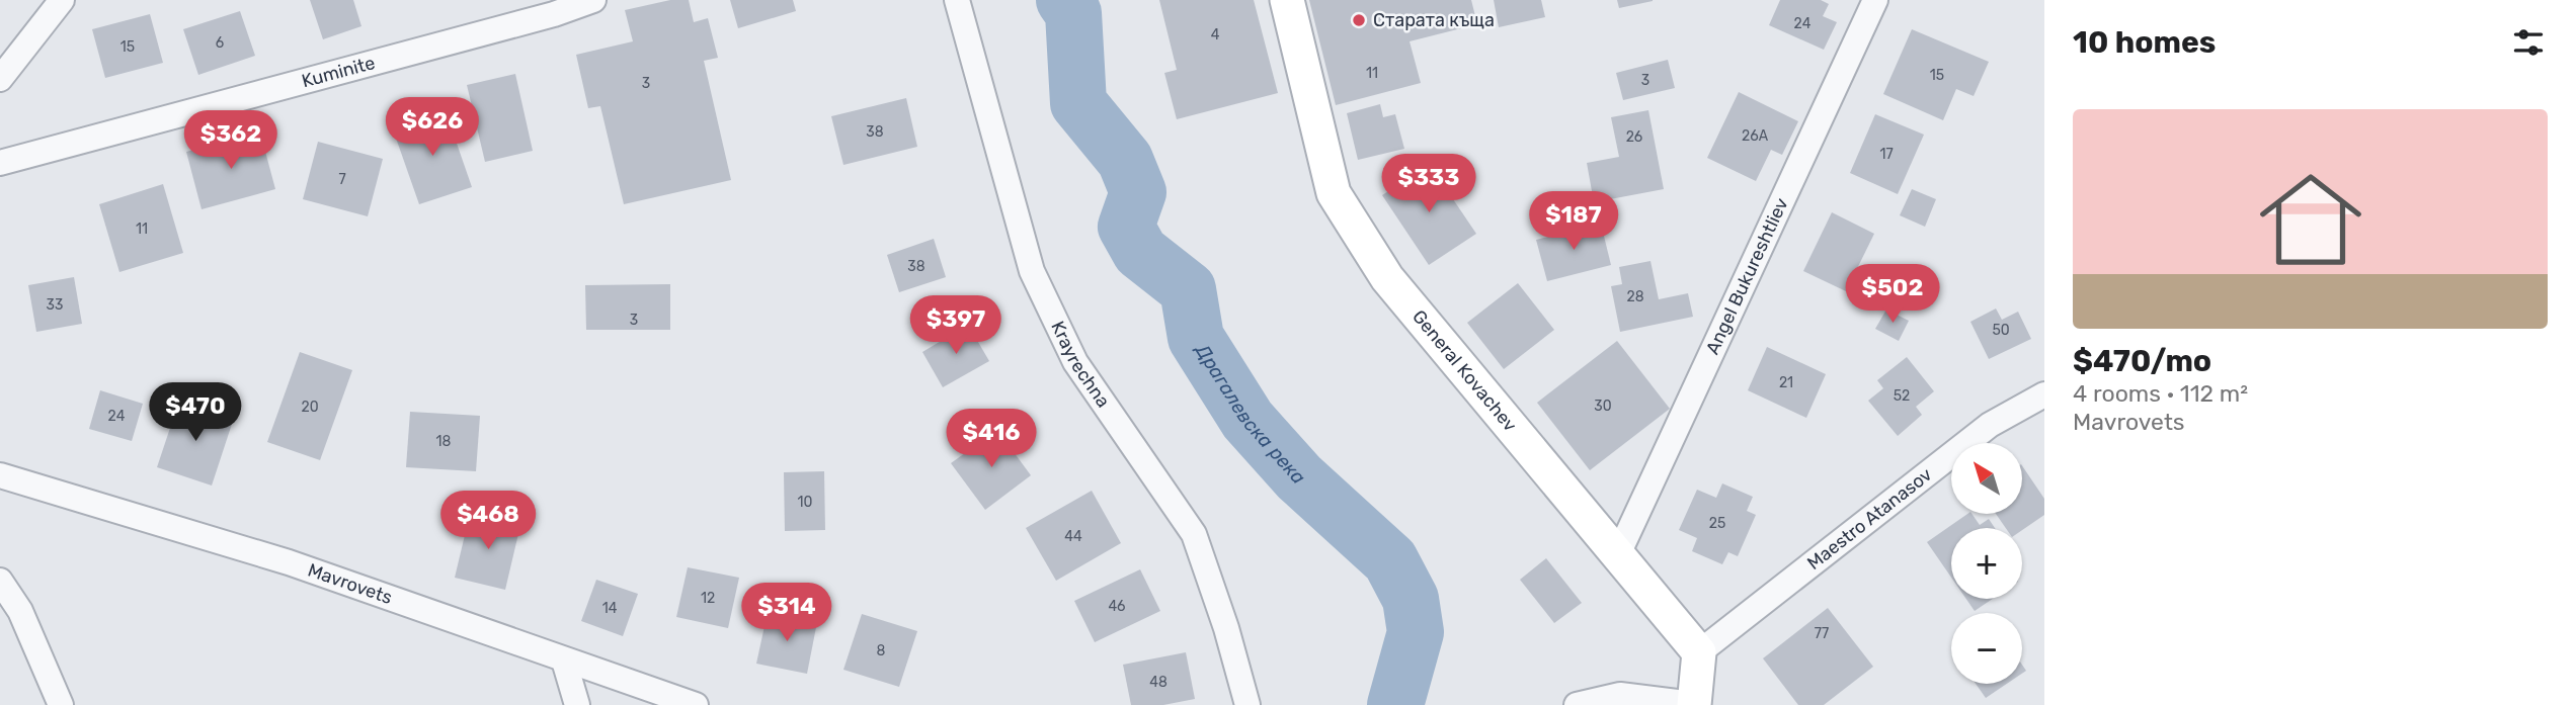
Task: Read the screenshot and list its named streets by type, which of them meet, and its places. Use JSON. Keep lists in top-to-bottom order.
{
  "streets": {
    "street": [
      "Kuminite",
      "Angel Bukureshtliev",
      "Krayrechna",
      "General Kovachev",
      "Maestro Atanasov",
      "Mavrovets"
    ]
  },
  "crossings": [
    ["Angel Bukureshtliev", "General Kovachev"],
    ["General Kovachev", "Maestro Atanasov"]
  ],
  "water": ["Драгалевска река"],
  "places": ["Старата къща"],
  "house_numbers": [
    "24",
    "4",
    "6",
    "15",
    "11",
    "15",
    "3",
    "3",
    "38",
    "26А",
    "26",
    "17",
    "7",
    "11",
    "38",
    "28",
    "33",
    "3",
    "50",
    "21",
    "52",
    "30",
    "20",
    "24",
    "18",
    "10",
    "25",
    "44",
    "12",
    "46",
    "14",
    "77",
    "8",
    "48"
  ],
  "north": "top left",
  "page": {
    "heading": "10 homes",
    "list": [
      {
        "name": "$470/mo",
        "note": "4 rooms · 112 m² · Mavrovets"
      }
    ],
    "price": [
      "$626",
      "$362",
      "$333",
      "$187",
      "$502",
      "$397",
      "$470",
      "$416",
      "$468",
      "$314"
    ],
    "map_buttons": ["+", "−"]
  }
}
